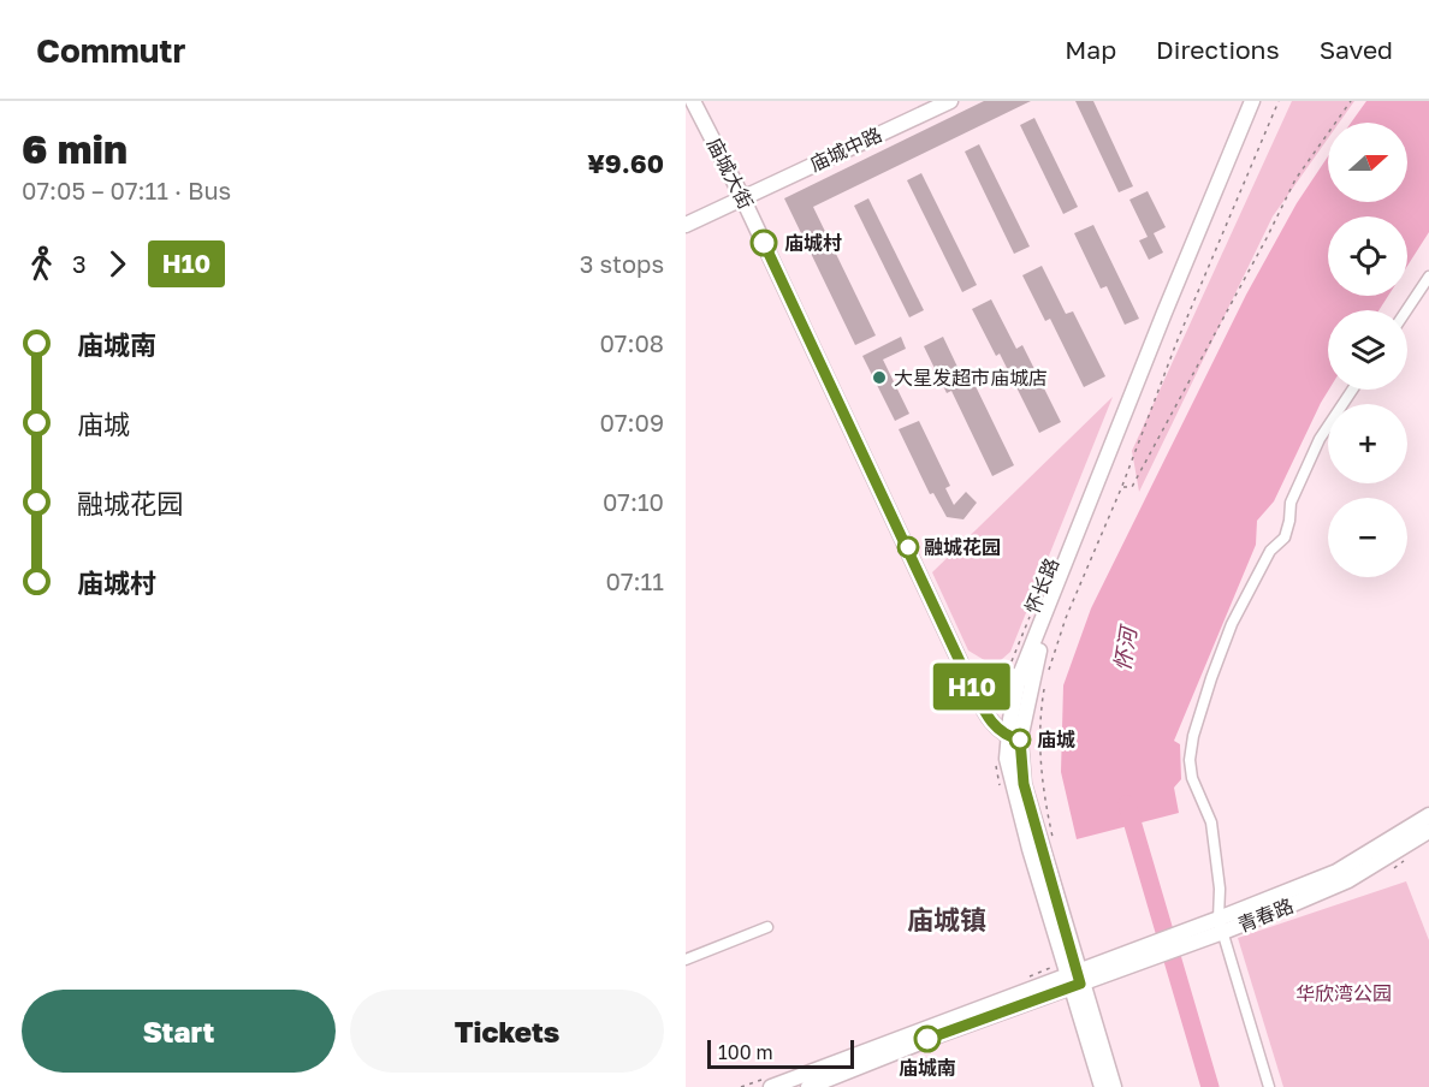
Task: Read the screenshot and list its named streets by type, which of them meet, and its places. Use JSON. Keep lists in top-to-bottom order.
{
  "streets": {
    "main road": [
      "庙城中路",
      "庙城大街",
      "怀长路",
      "青春路"
    ]
  },
  "crossings": [
    ["庙城中路", "庙城大街"],
    ["庙城大街", "怀长路"],
    ["怀长路", "青春路"]
  ],
  "districts": ["庙城镇"],
  "water": ["怀河"],
  "parks": ["华欣湾公园"],
  "places": [
    "庙城村",
    "大星发超市庙城店",
    "融城花园",
    "庙城",
    "庙城南"
  ],
  "lines": ["bus line H10"],
  "scale_bar": "100 m",
  "north": "right",
  "page": {
    "header": "Commutr",
    "nav": ["Map", "Directions", "Saved"],
    "heading": ["6 min", "07:05 – 07:11 · Bus", "¥9.60"],
    "on_map": "H10",
    "map_buttons": ["+", "−"],
    "legs": ["3", "H10", "3 stops"],
    "list": [
      {
        "name": "庙城南",
        "value": "07:08"
      },
      {
        "name": "庙城",
        "value": "07:09"
      },
      {
        "name": "融城花园",
        "value": "07:10"
      },
      {
        "name": "庙城村",
        "value": "07:11"
      }
    ],
    "buttons": ["Start", "Tickets"],
    "scale": "100 m"
  }
}
